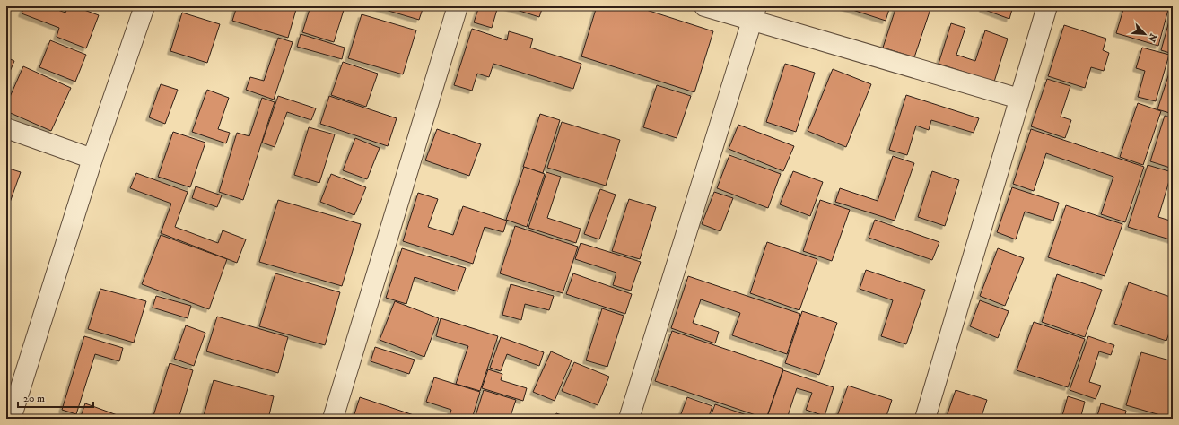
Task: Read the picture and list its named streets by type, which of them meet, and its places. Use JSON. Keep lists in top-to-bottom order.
{
  "scale_bar": "20 m",
  "north": "bottom right"
}
